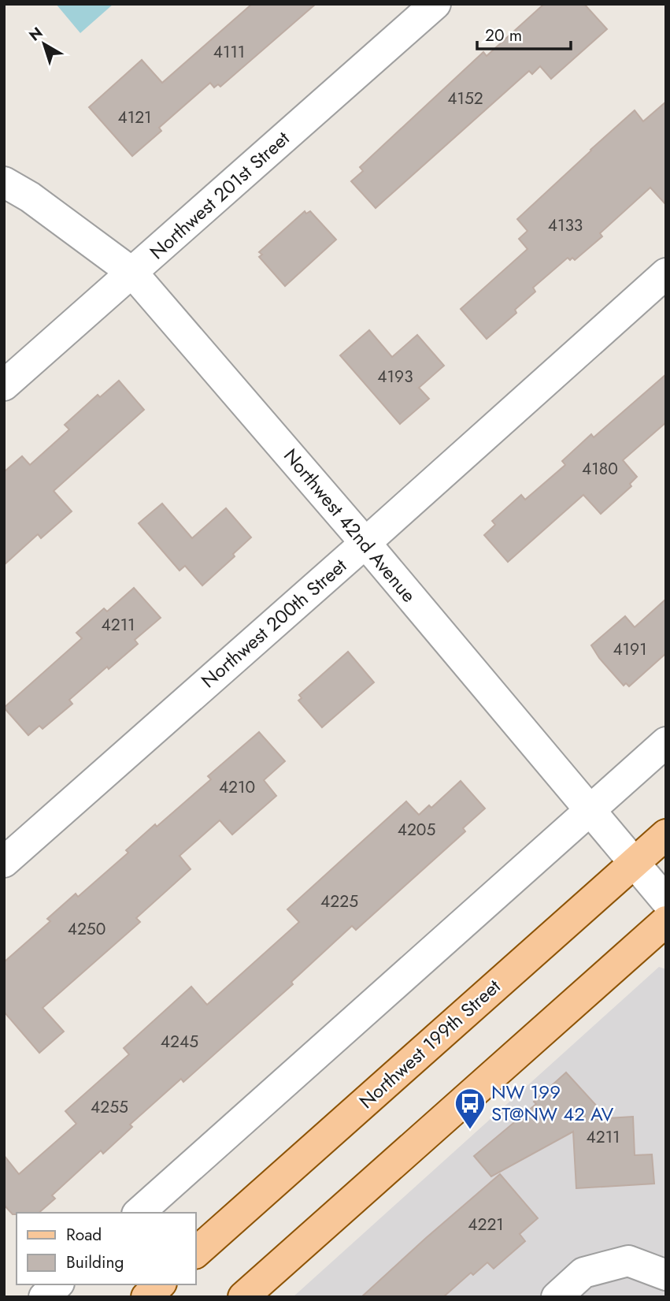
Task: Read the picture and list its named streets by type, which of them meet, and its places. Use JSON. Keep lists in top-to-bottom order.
{
  "streets": {
    "main road": ["Northwest 199th Street"],
    "street": ["Northwest 201st Street", "Northwest 42nd Avenue", "Northwest 200th Street"]
  },
  "crossings": [
    ["Northwest 201st Street", "Northwest 42nd Avenue"],
    ["Northwest 42nd Avenue", "Northwest 200th Street"],
    ["Northwest 42nd Avenue", "Northwest 199th Street"]
  ],
  "places": {
    "bus stop": ["NW 199 ST@NW 42 AV"]
  },
  "house_numbers": [
    "4111",
    "4152",
    "4121",
    "4133",
    "4193",
    "4180",
    "4211",
    "4191",
    "4210",
    "4205",
    "4225",
    "4250",
    "4245",
    "4255",
    "4211",
    "4221"
  ],
  "legend": ["Road", "Building"],
  "scale_bar": "20 m",
  "north": "top left"
}
